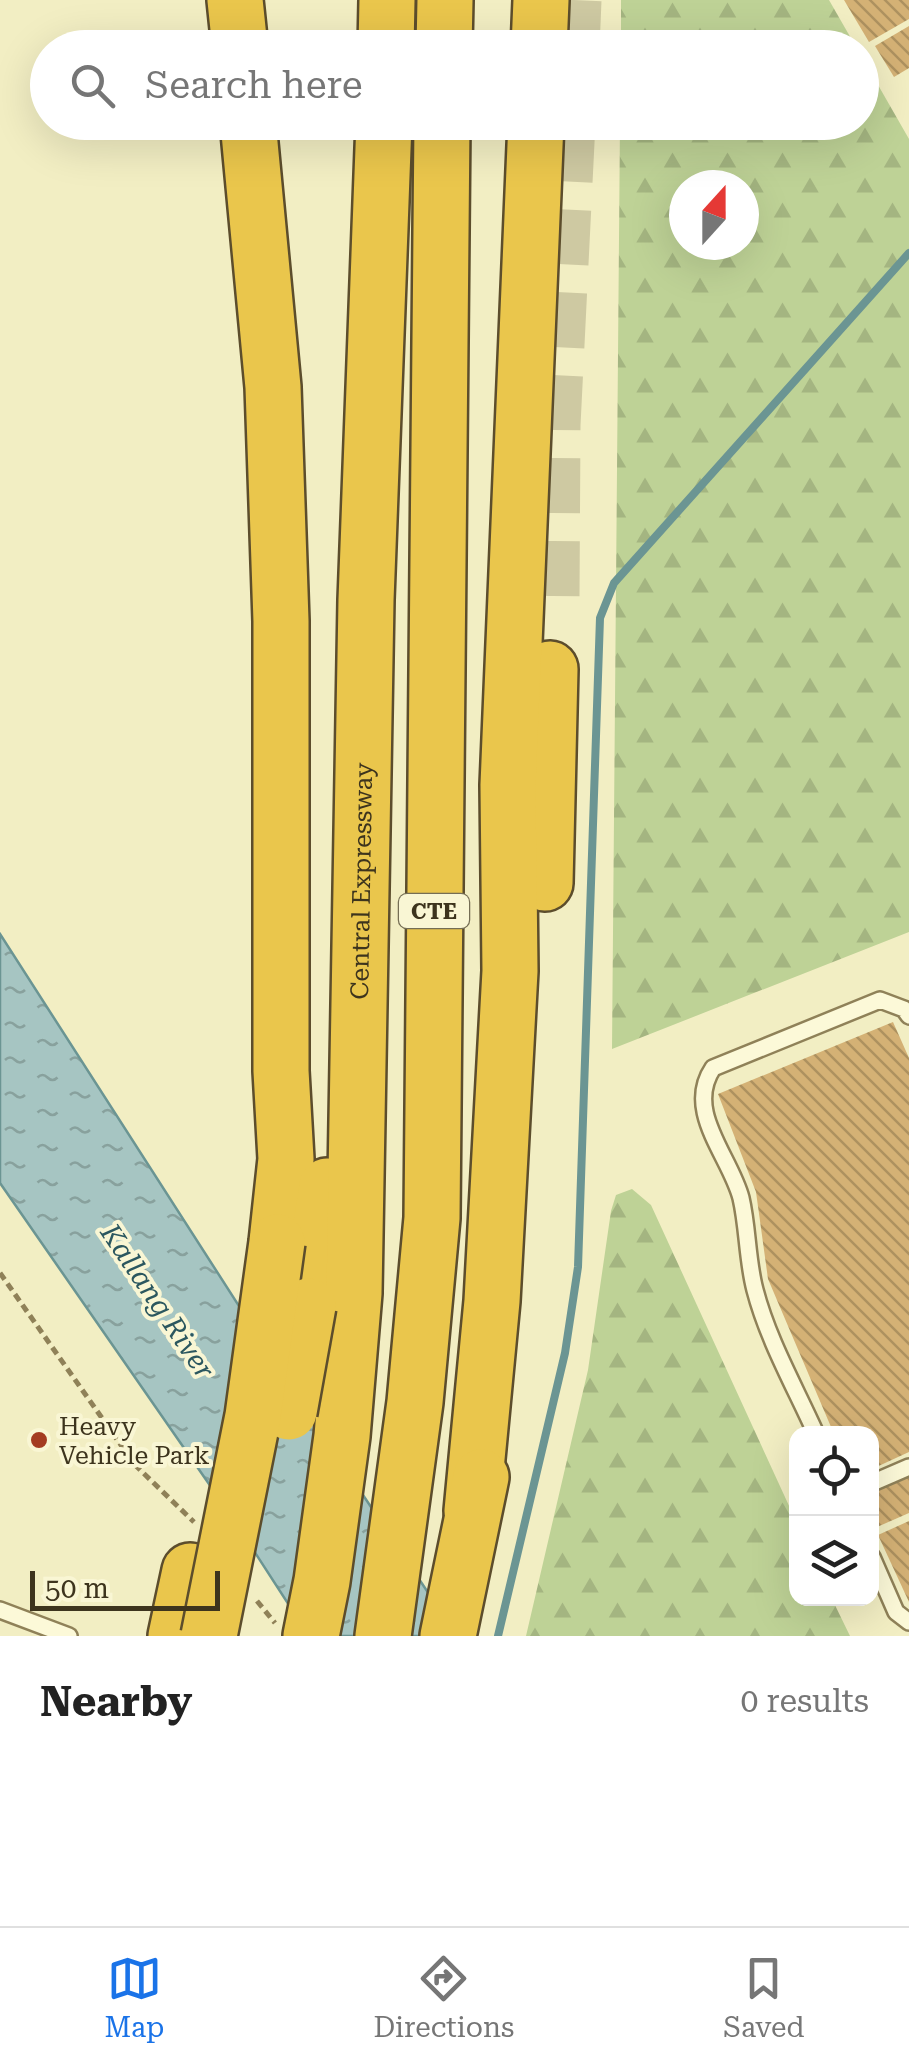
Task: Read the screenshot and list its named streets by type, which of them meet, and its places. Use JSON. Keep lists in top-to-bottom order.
{
  "streets": {
    "highway": ["Central Expressway", "CTE"]
  },
  "water": ["Kallang River"],
  "places": ["Heavy Vehicle Park"],
  "scale_bar": "50 m",
  "north": "top",
  "page": {
    "search": "Search here",
    "scale": "50 m",
    "heading": ["Nearby", "0 results"],
    "nav": ["Map", "Directions", "Saved"]
  }
}
